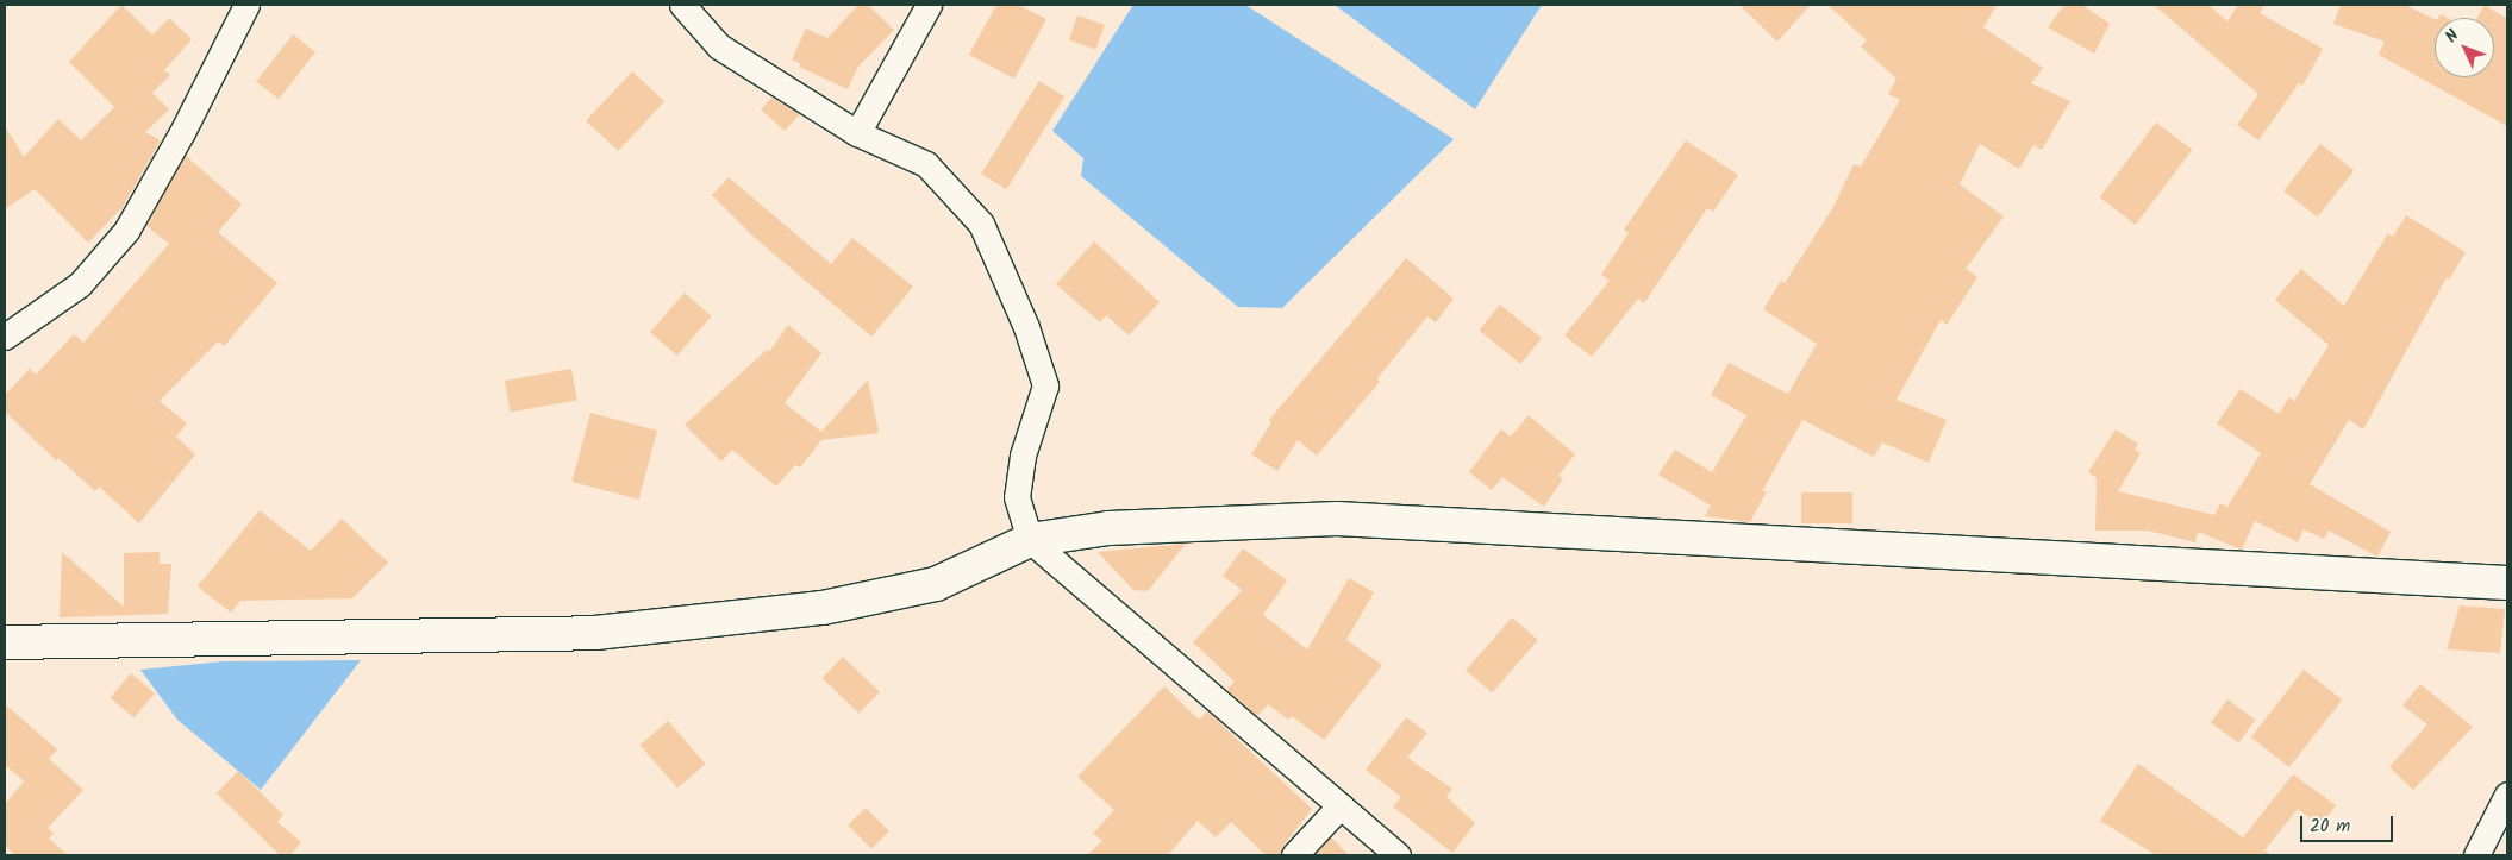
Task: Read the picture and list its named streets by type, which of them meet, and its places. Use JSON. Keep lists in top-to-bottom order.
{
  "scale_bar": "20 m",
  "north": "top left"
}
